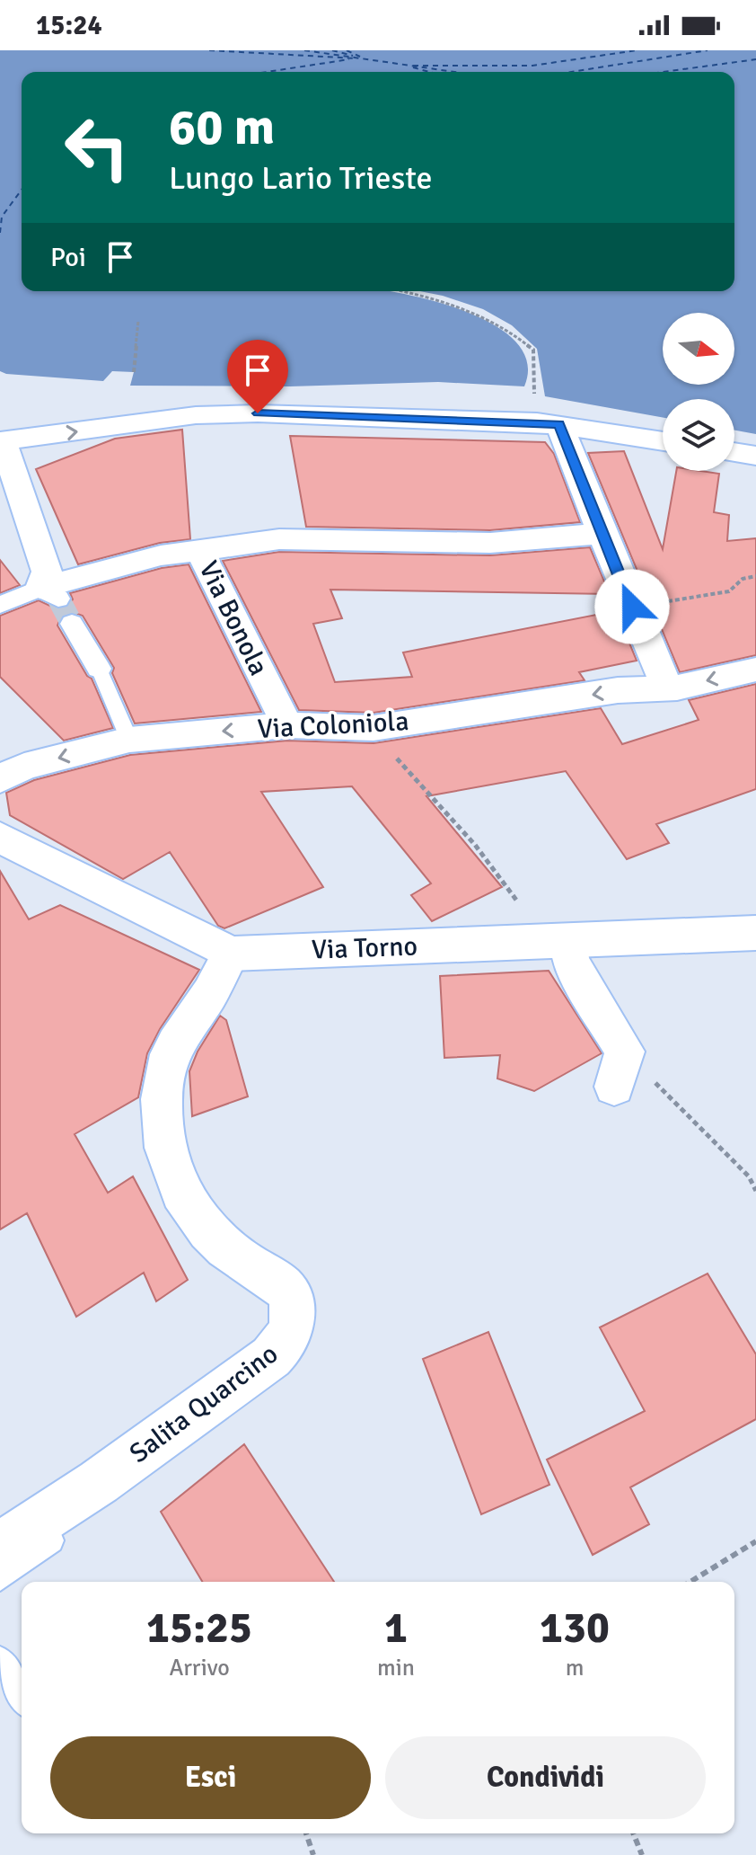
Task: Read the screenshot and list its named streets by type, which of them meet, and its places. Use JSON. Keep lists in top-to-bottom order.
{
  "streets": {
    "main road": ["Via Torno"],
    "street": ["Via Bonola", "Via Coloniola", "Salita Quarcino"]
  },
  "crossings": [
    ["Via Bonola", "Via Coloniola"],
    ["Via Torno", "Salita Quarcino"]
  ],
  "north": "right",
  "page": {
    "status": "15:24",
    "turn": ["60 m", "Lungo Lario Trieste"],
    "then": "Poi",
    "eta": [
      "15:25",
      "Arrivo",
      "1",
      "min",
      "130",
      "m"
    ],
    "buttons": ["Esci", "Condividi"]
  }
}
